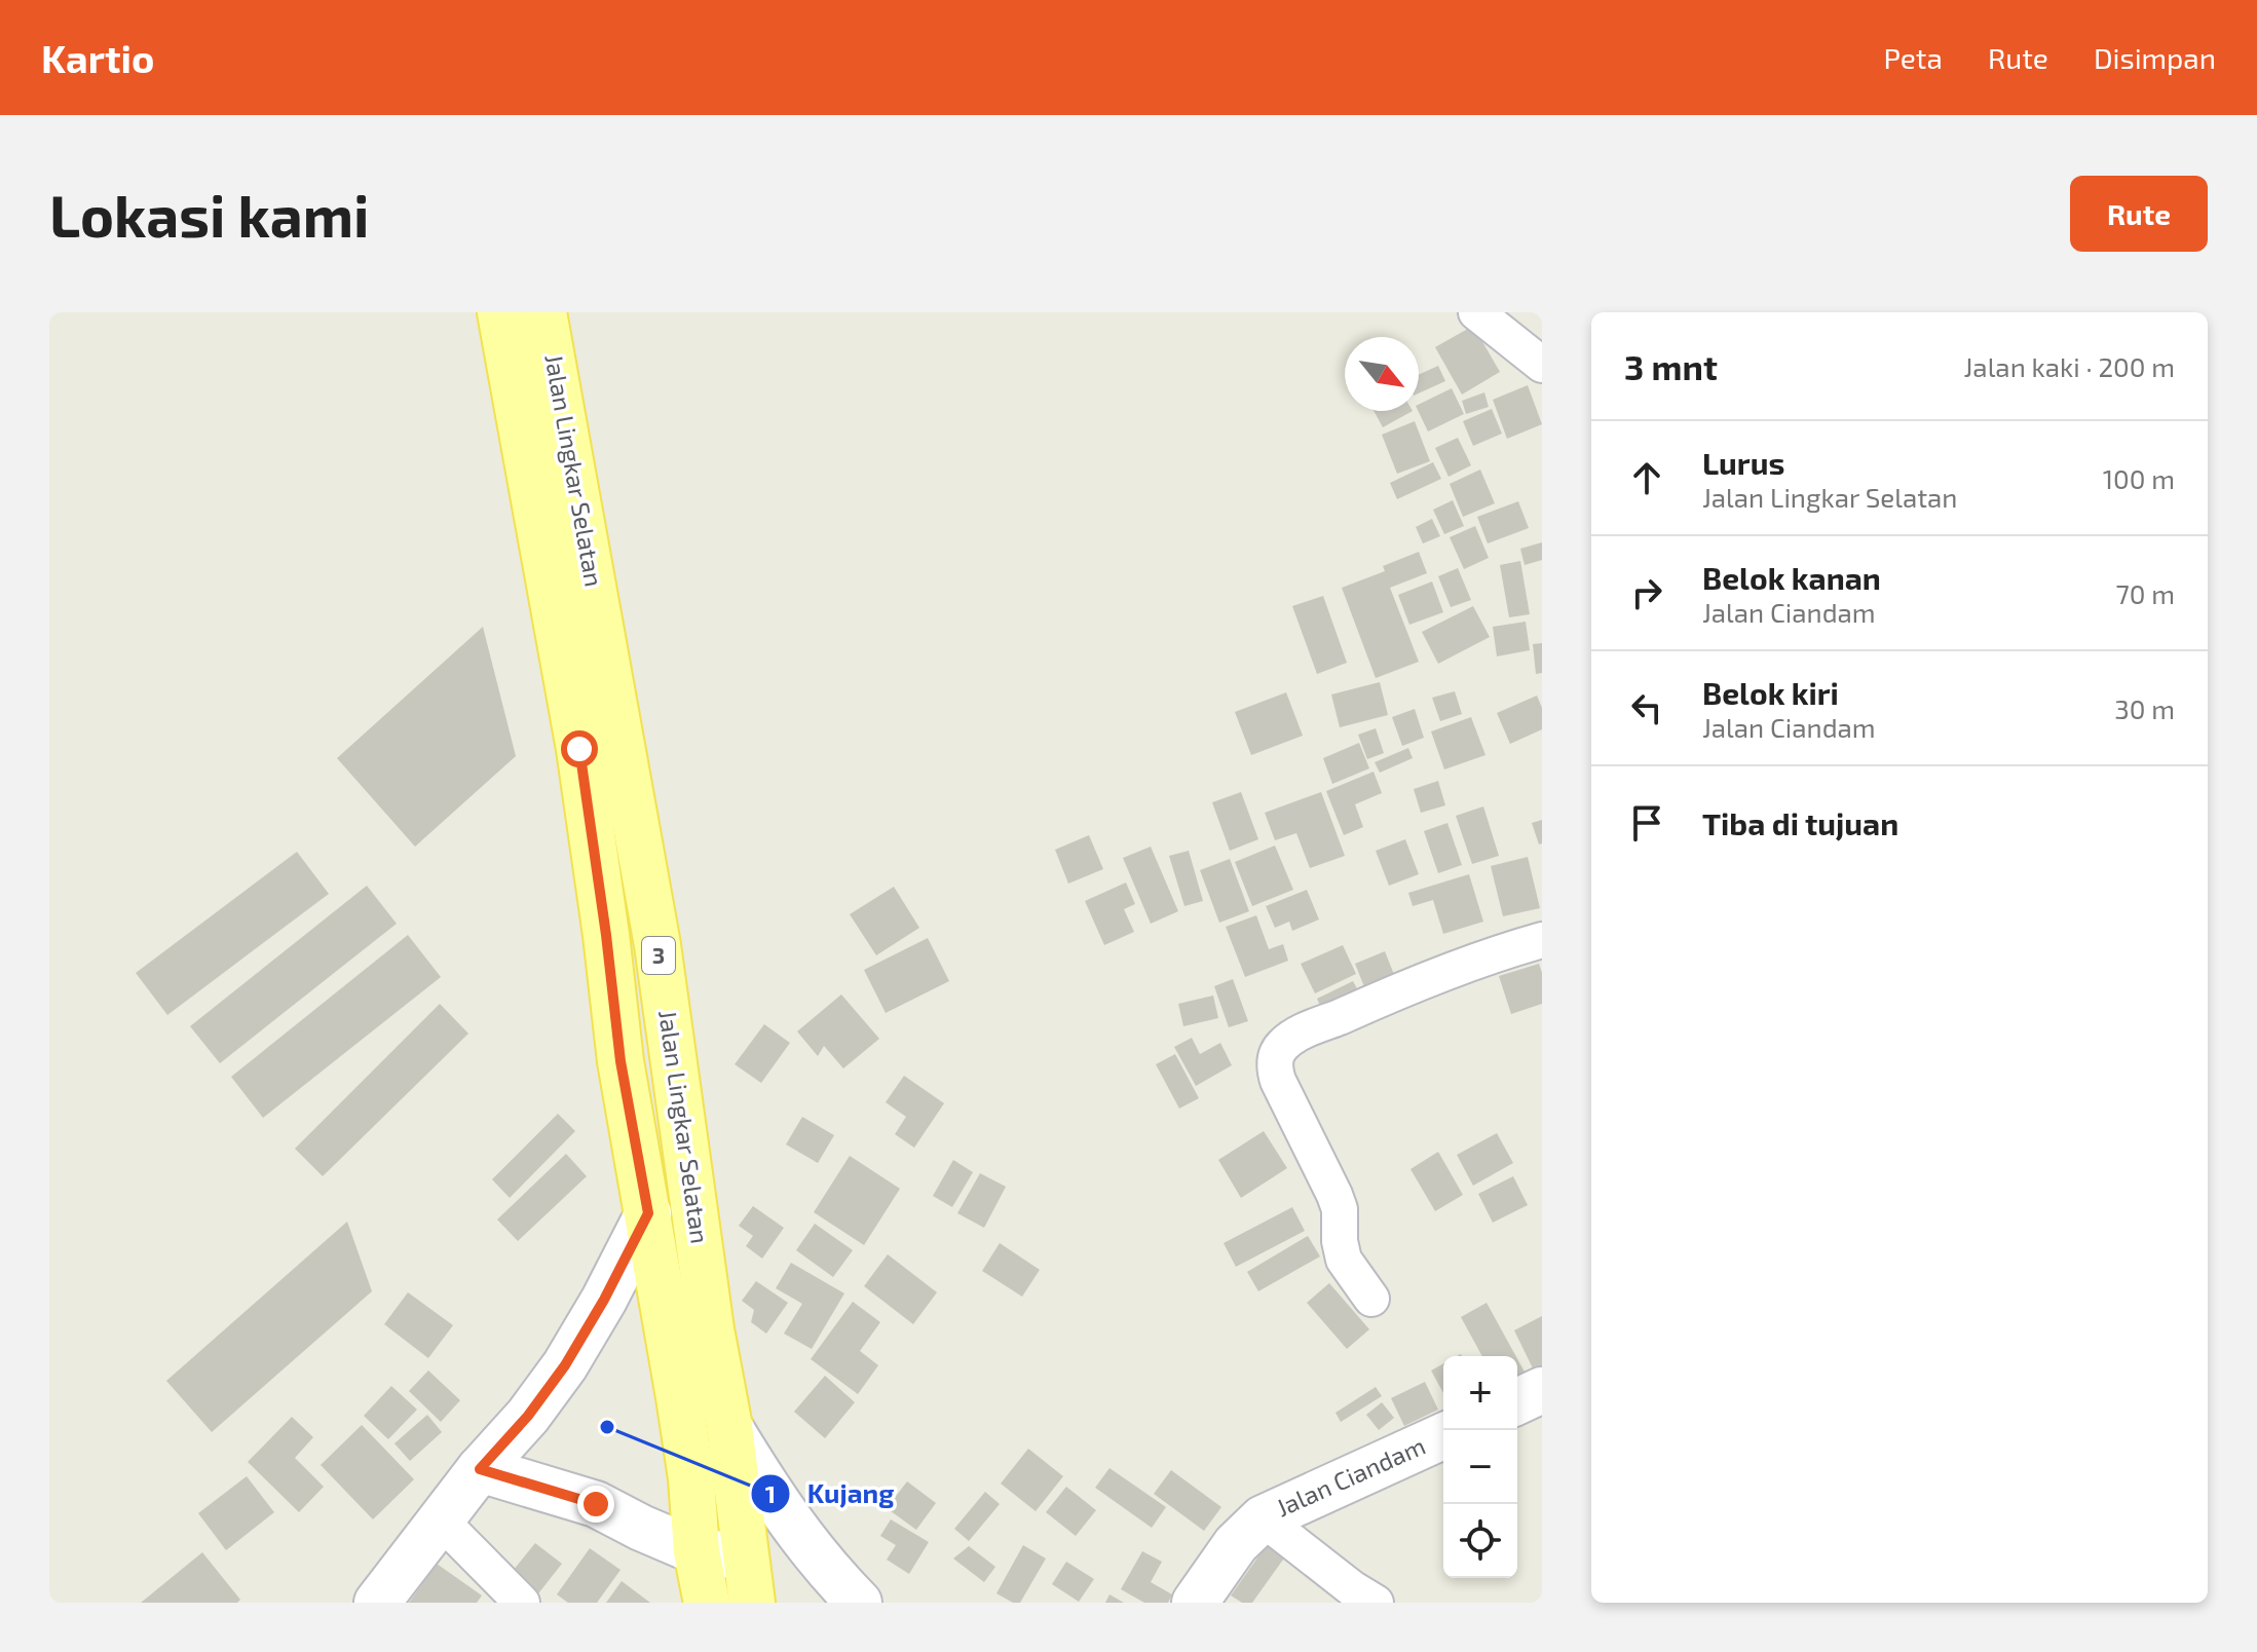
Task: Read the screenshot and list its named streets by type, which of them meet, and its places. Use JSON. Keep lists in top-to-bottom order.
{
  "streets": {
    "main road": ["Jalan Lingkar Selatan", "3"],
    "street": ["Jalan Ciandam"]
  },
  "places": ["Kujang"],
  "north": "bottom right",
  "page": {
    "header": "Kartio",
    "nav": ["Peta", "Rute", "Disimpan"],
    "buttons": "Rute",
    "title": "Lokasi kami",
    "heading": ["3 mnt", "Jalan kaki · 200 m"],
    "list": [
      ["Lurus", "Jalan Lingkar Selatan", "100 m"],
      ["Belok kanan", "Jalan Ciandam", "70 m"],
      ["Belok kiri", "Jalan Ciandam", "30 m"],
      "Tiba di tujuan"
    ],
    "map_buttons": ["+", "−"]
  }
}
